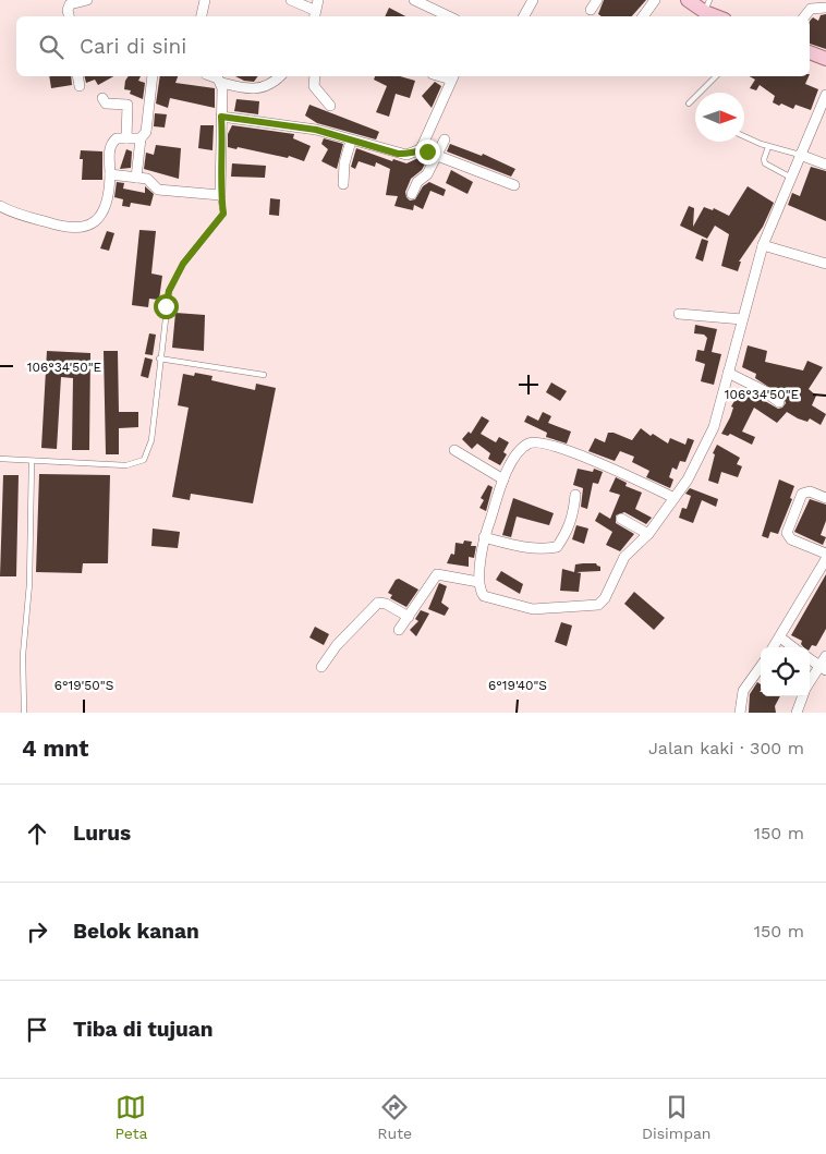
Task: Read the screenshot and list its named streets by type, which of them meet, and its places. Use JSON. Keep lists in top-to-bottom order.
{
  "north": "right",
  "page": {
    "search": "Cari di sini",
    "heading": ["4 mnt", "Jalan kaki · 300 m"],
    "list": [
      ["Lurus", "150 m"],
      ["Belok kanan", "150 m"],
      "Tiba di tujuan"
    ],
    "nav": ["Peta", "Rute", "Disimpan"]
  },
  "coordinates": ["106°34'50\"E", "6°19'50\"S", "6°19'40\"S"]
}
